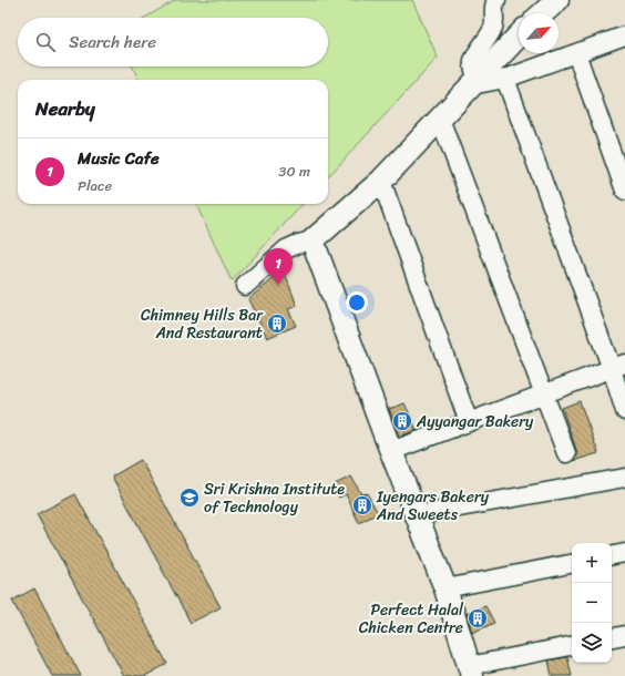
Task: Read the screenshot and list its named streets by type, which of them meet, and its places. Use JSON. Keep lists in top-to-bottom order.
{
  "places": {
    "building": [
      "Chimney Hills Bar And Restaurant",
      "Ayyangar Bakery",
      "Iyengars Bakery And Sweets",
      "Perfect Halal Chicken Centre"
    ],
    "school or university": ["Sri Krishna Institute of Technology"]
  },
  "north": "top right",
  "page": {
    "search": "Search here",
    "heading": "Nearby",
    "list": [
      {
        "mark": "1",
        "name": "Music Cafe",
        "note": "Place",
        "value": "30 m"
      }
    ],
    "pins": "1",
    "map_buttons": ["+", "−"]
  }
}
